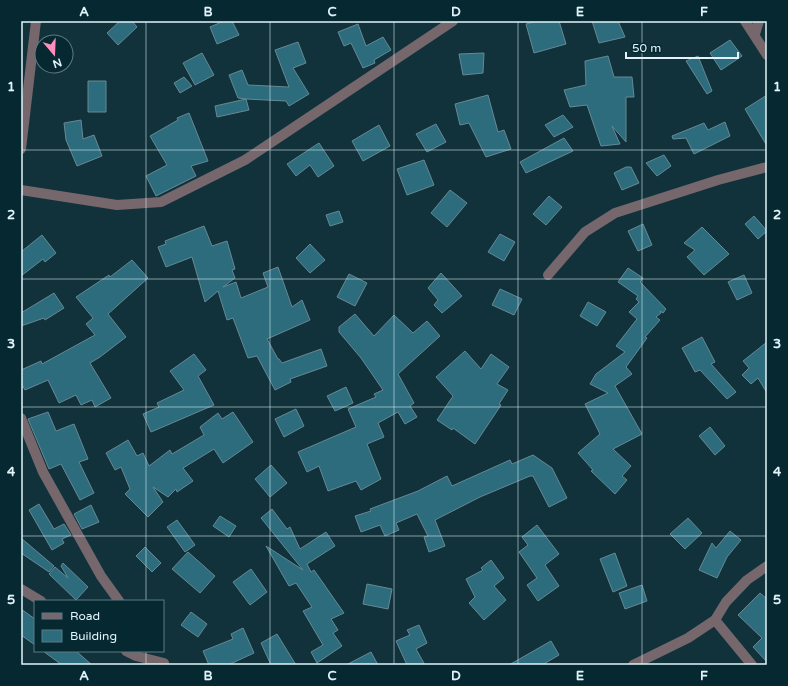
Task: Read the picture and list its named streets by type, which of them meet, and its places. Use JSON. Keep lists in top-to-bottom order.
{
  "legend": ["Road", "Building"],
  "scale_bar": "50 m",
  "north": "bottom",
  "grid": {
    "columns": [
      "A",
      "B",
      "C",
      "D",
      "E",
      "F"
    ],
    "rows": [
      "1",
      "2",
      "3",
      "4",
      "5"
    ]
  }
}
